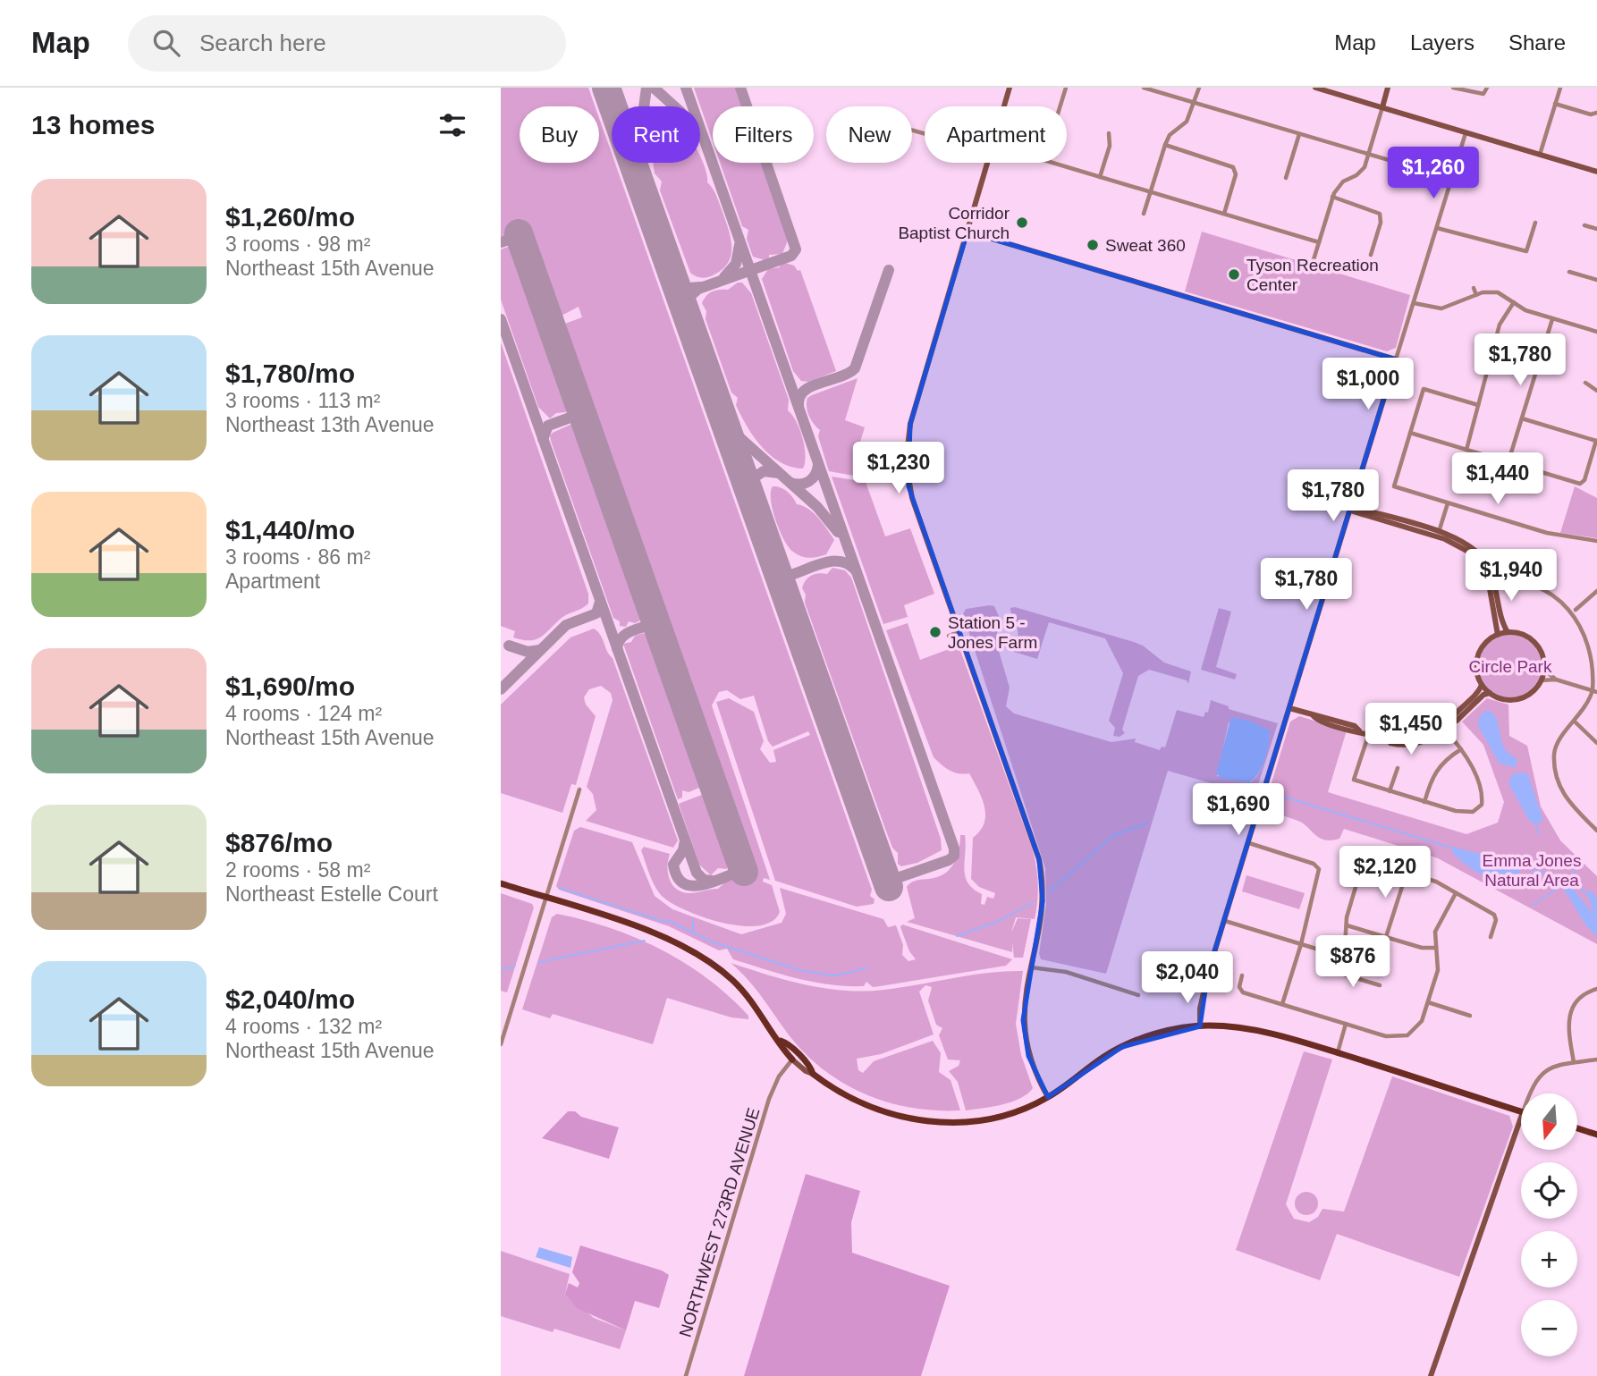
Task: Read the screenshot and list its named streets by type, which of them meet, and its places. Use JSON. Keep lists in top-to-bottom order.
{
  "streets": {
    "street": ["NORTHWEST 273RD AVENUE"]
  },
  "parks": ["Circle Park", "Emma Jones Natural Area"],
  "places": [
    "Corridor Baptist Church",
    "Sweat 360",
    "Tyson Recreation Center",
    "Station 5 - Jones Farm"
  ],
  "north": "bottom",
  "page": {
    "header": "Map",
    "search": "Search here",
    "nav": ["Map", "Layers", "Share"],
    "heading": "13 homes",
    "chip": [
      "Buy",
      "Rent",
      "Filters",
      "New",
      "Apartment"
    ],
    "price": [
      "$1,260",
      "$1,780",
      "$1,000",
      "$1,230",
      "$1,440",
      "$1,780",
      "$1,940",
      "$1,780",
      "$1,450",
      "$1,690",
      "$2,120",
      "$876",
      "$2,040"
    ],
    "list": [
      {
        "name": "$1,260/mo",
        "note": "3 rooms · 98 m² · Northeast 15th Avenue"
      },
      {
        "name": "$1,780/mo",
        "note": "3 rooms · 113 m² · Northeast 13th Avenue"
      },
      {
        "name": "$1,440/mo",
        "note": "3 rooms · 86 m² · Apartment"
      },
      {
        "name": "$1,690/mo",
        "note": "4 rooms · 124 m² · Northeast 15th Avenue"
      },
      {
        "name": "$876/mo",
        "note": "2 rooms · 58 m² · Northeast Estelle Court"
      },
      {
        "name": "$2,040/mo",
        "note": "4 rooms · 132 m² · Northeast 15th Avenue"
      }
    ],
    "map_buttons": ["+", "−"]
  }
}
